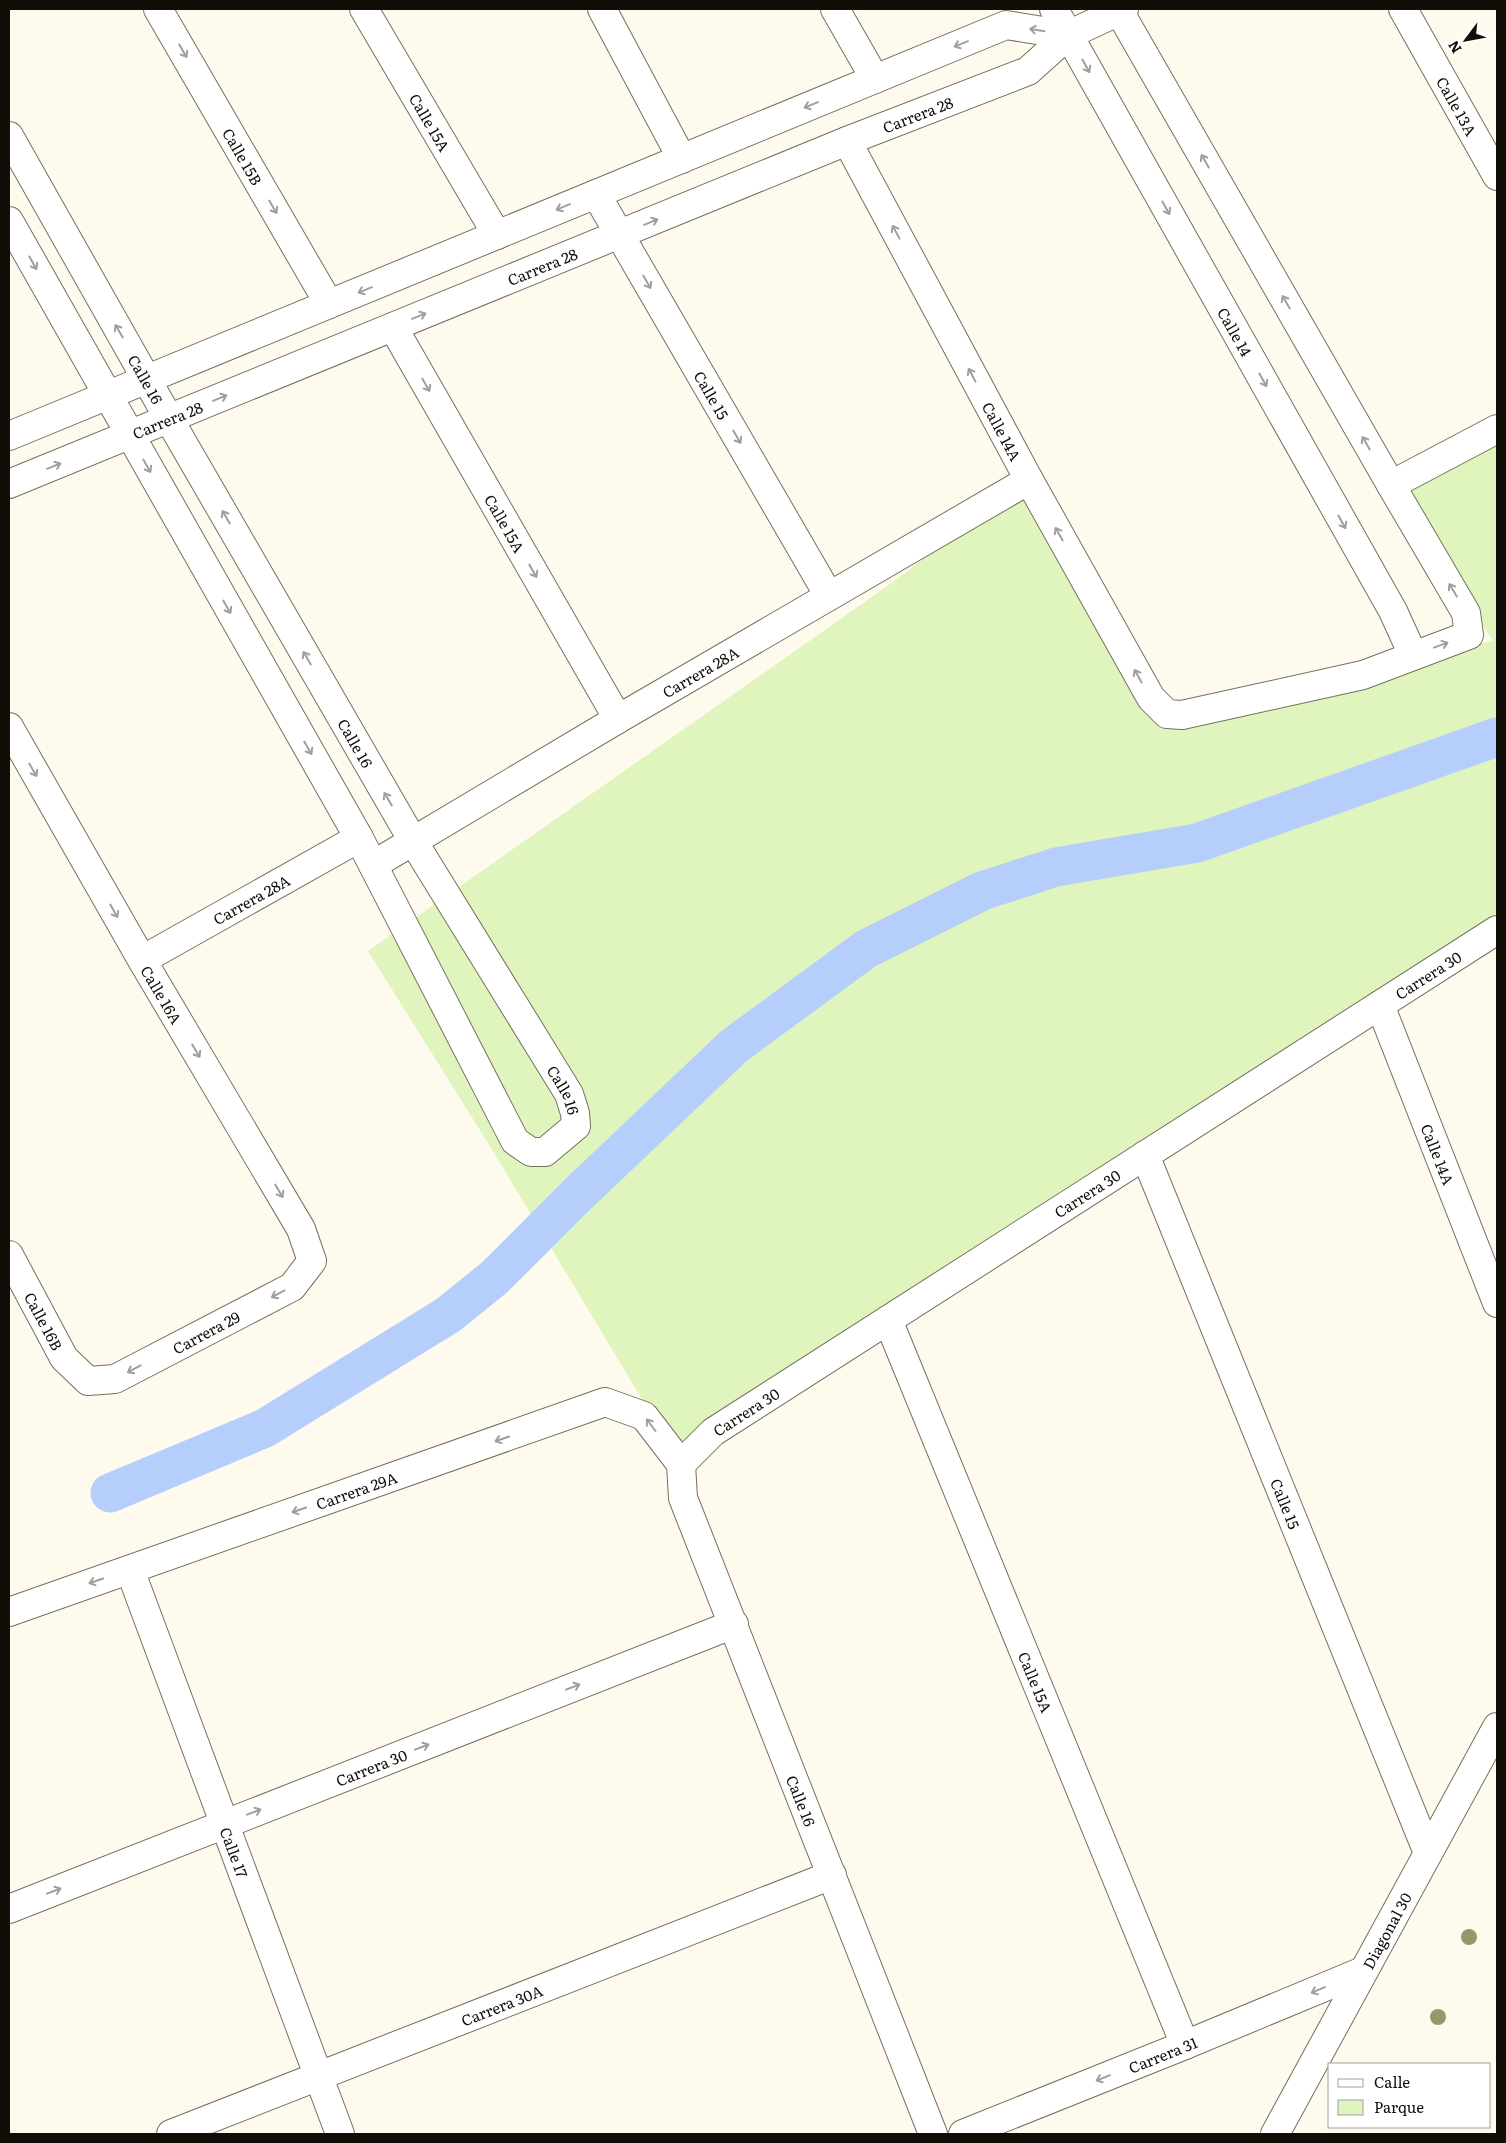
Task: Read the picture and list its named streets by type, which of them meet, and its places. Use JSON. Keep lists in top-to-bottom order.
{
  "streets": {
    "street": [
      "Calle 13A",
      "Carrera 28",
      "Calle 15A",
      "Calle 15B",
      "Calle 14",
      "Calle 16",
      "Calle 15",
      "Calle 14A",
      "Carrera 28A",
      "Carrera 30",
      "Calle 16A",
      "Calle 16B",
      "Carrera 29",
      "Carrera 29A",
      "Calle 17",
      "Diagonal 30",
      "Carrera 30A",
      "Carrera 31"
    ]
  },
  "crossings": [
    ["Carrera 28", "Calle 15A"],
    ["Carrera 28", "Calle 14"],
    ["Carrera 28", "Calle 16"],
    ["Carrera 28", "Calle 15"],
    ["Carrera 28", "Calle 14A"],
    ["Calle 15A", "Carrera 28A"],
    ["Calle 15A", "Carrera 30"],
    ["Calle 15A", "Carrera 31"],
    ["Calle 14", "Calle 14A"],
    ["Calle 16", "Carrera 28A"],
    ["Calle 16", "Carrera 30"],
    ["Calle 16", "Carrera 29A"],
    ["Calle 16", "Carrera 30A"],
    ["Calle 15", "Carrera 28A"],
    ["Calle 15", "Carrera 30"],
    ["Calle 15", "Diagonal 30"],
    ["Calle 14A", "Carrera 28A"],
    ["Calle 14A", "Carrera 30"],
    ["Carrera 28A", "Calle 16A"],
    ["Carrera 30", "Carrera 29A"],
    ["Carrera 30", "Calle 17"],
    ["Calle 16A", "Carrera 29"],
    ["Calle 16B", "Carrera 29"],
    ["Carrera 29A", "Calle 17"],
    ["Calle 17", "Carrera 30A"],
    ["Diagonal 30", "Carrera 31"]
  ],
  "one_way": [
    "Calle 15B",
    "Calle 14A",
    "Carrera 30",
    "Calle 16A",
    "Carrera 29",
    "Carrera 29A",
    "Carrera 31"
  ],
  "legend": ["Calle", "Parque"],
  "north": "bottom left"
}
